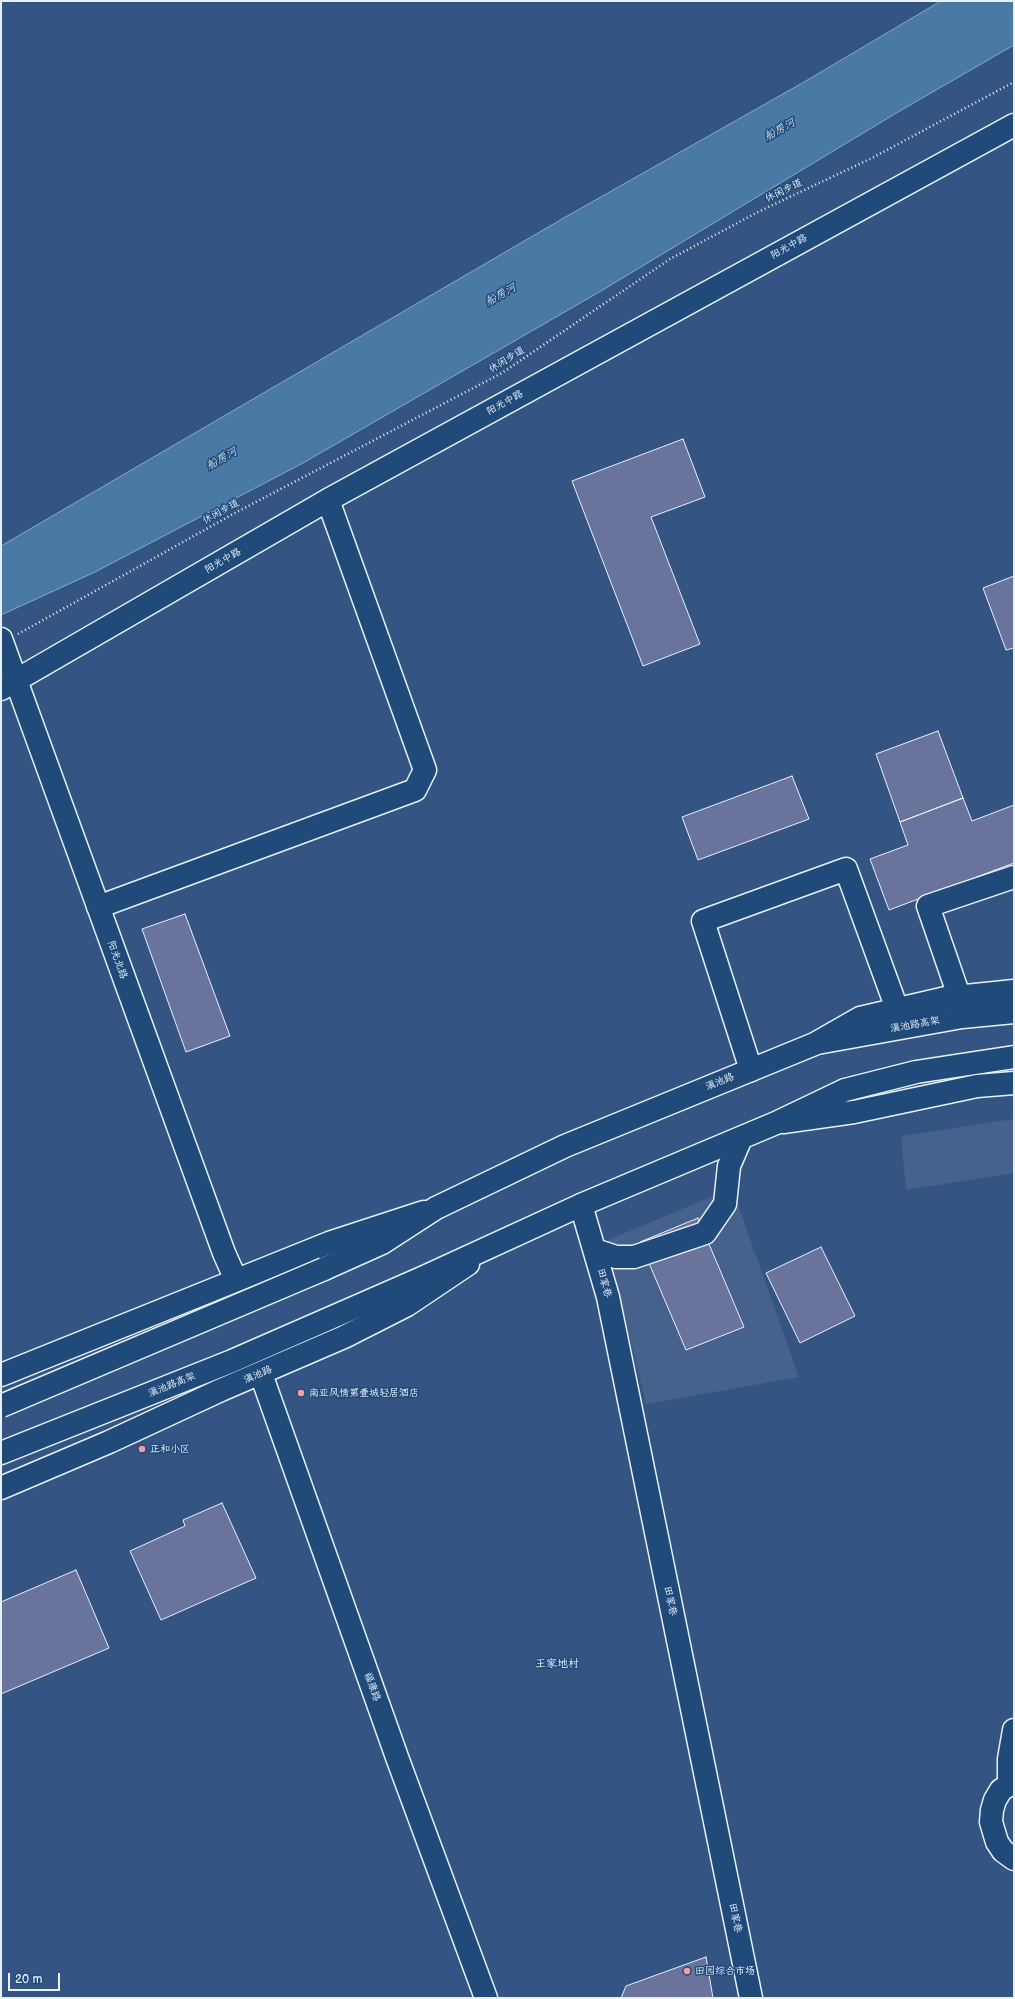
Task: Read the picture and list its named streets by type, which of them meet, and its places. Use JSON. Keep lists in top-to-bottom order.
{
  "streets": {
    "street": [
      "阳光中路",
      "阳光北路",
      "滇池路高架",
      "滇池路",
      "田家巷",
      "福康路"
    ],
    "path": ["休闲步道"]
  },
  "crossings": [
    ["休闲步道", "阳光北路"],
    ["阳光中路", "阳光北路"],
    ["阳光北路", "滇池路"],
    ["滇池路高架", "滇池路"],
    ["滇池路", "田家巷"],
    ["滇池路", "福康路"]
  ],
  "districts": ["王家地村"],
  "water": ["船房河"],
  "places": ["南亚风情第壹城轻居酒店", "正和小区", "田园综合市场"],
  "scale_bar": "20 m"
}
